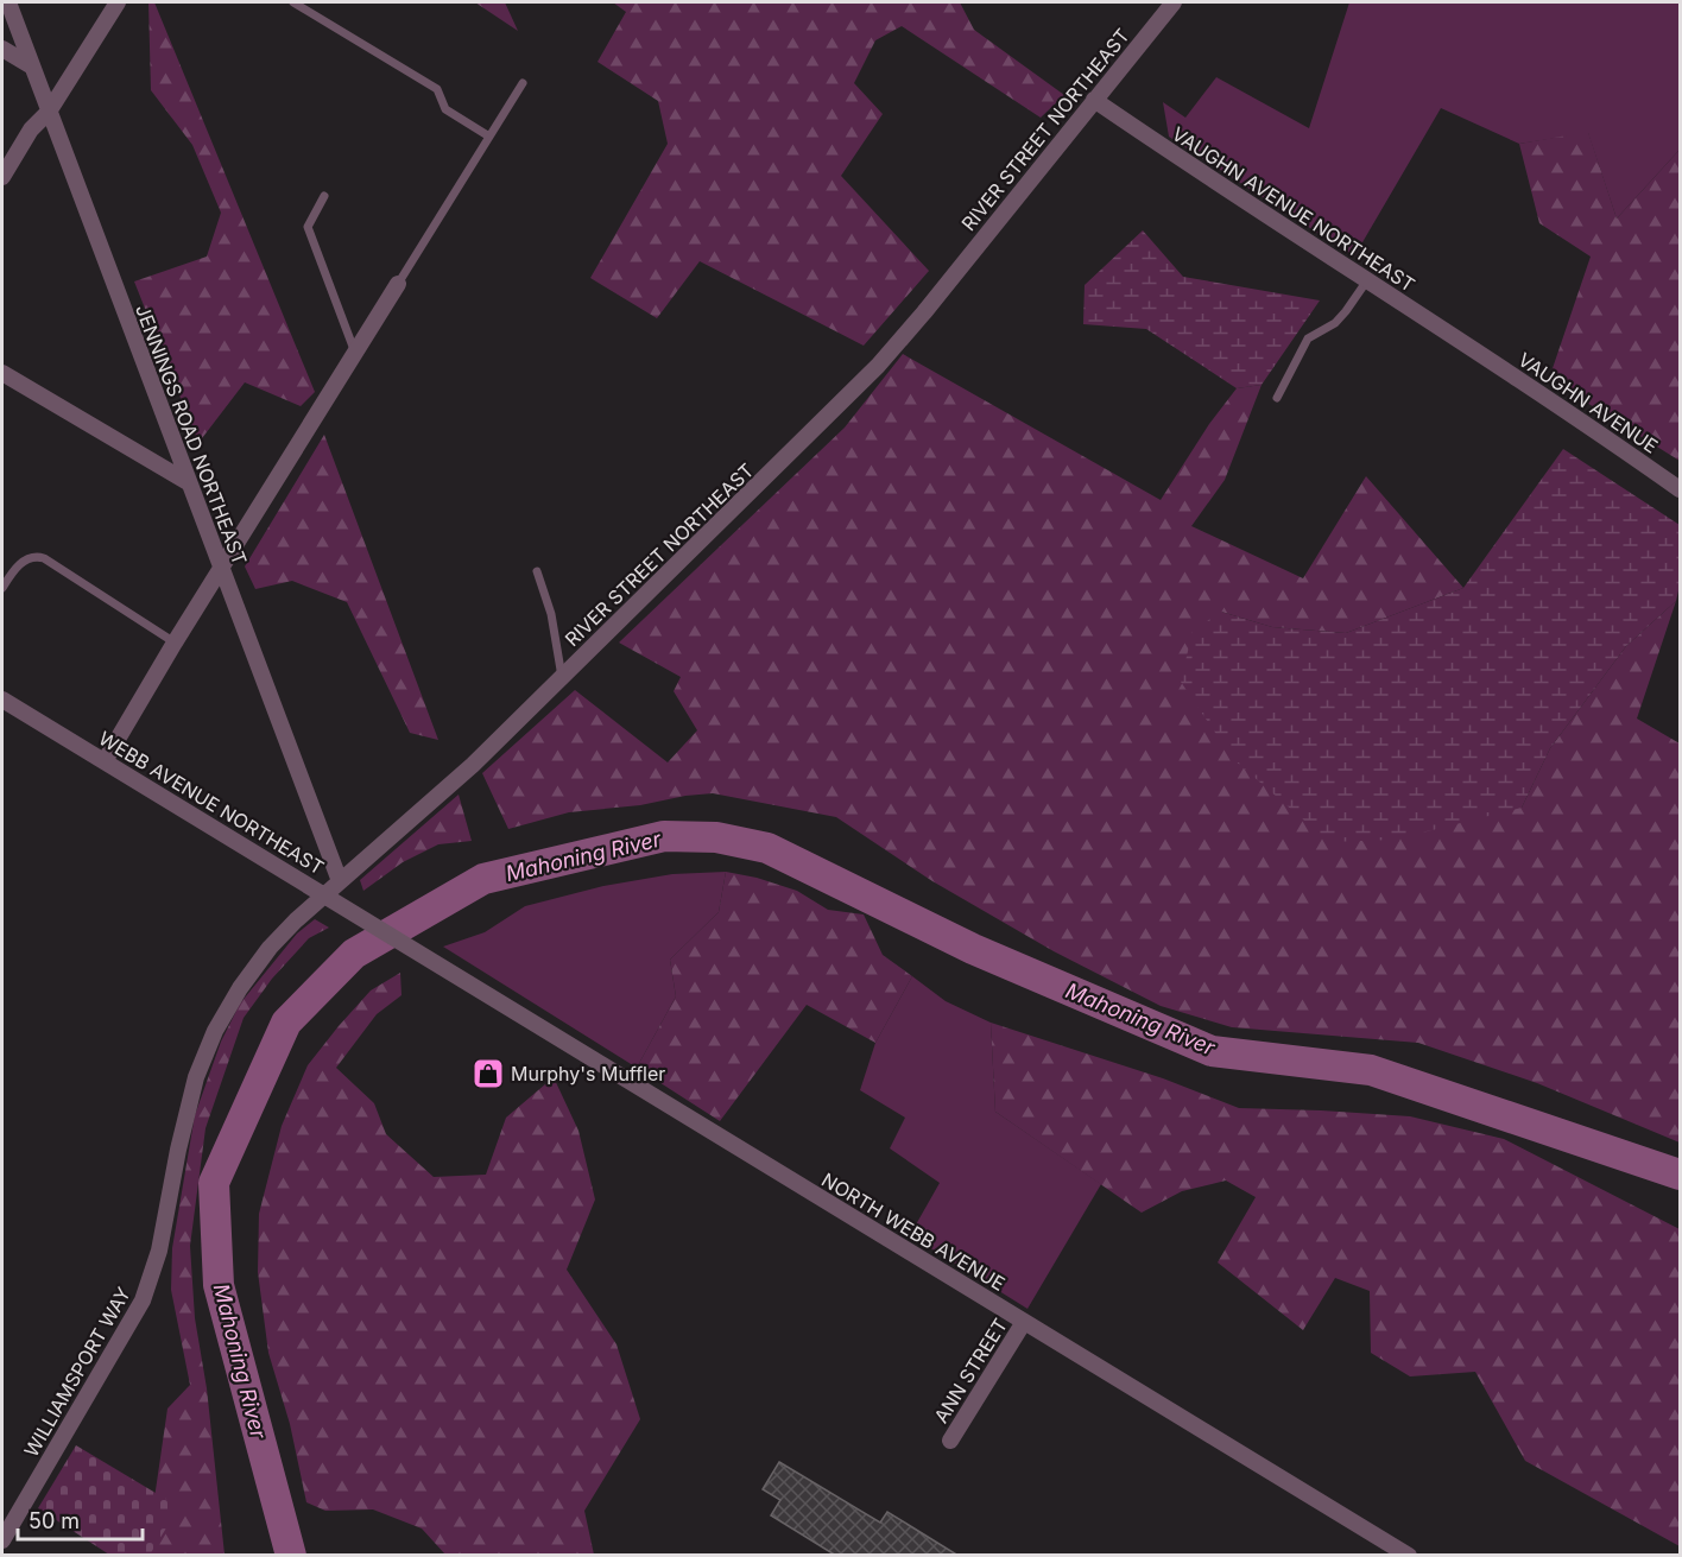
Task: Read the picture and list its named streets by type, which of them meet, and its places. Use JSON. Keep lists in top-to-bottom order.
{
  "streets": {
    "street": [
      "RIVER STREET NORTHEAST",
      "VAUGHN AVENUE NORTHEAST",
      "VAUGHN AVENUE",
      "JENNINGS ROAD NORTHEAST",
      "WEBB AVENUE NORTHEAST",
      "NORTH WEBB AVENUE",
      "ANN STREET",
      "WILLIAMSPORT WAY"
    ]
  },
  "crossings": [
    ["RIVER STREET NORTHEAST", "VAUGHN AVENUE NORTHEAST"],
    ["RIVER STREET NORTHEAST", "JENNINGS ROAD NORTHEAST"],
    ["RIVER STREET NORTHEAST", "WEBB AVENUE NORTHEAST"],
    ["RIVER STREET NORTHEAST", "WILLIAMSPORT WAY"],
    ["VAUGHN AVENUE NORTHEAST", "VAUGHN AVENUE"],
    ["WEBB AVENUE NORTHEAST", "NORTH WEBB AVENUE"],
    ["NORTH WEBB AVENUE", "ANN STREET"]
  ],
  "water": ["Mahoning River"],
  "places": {
    "shop": ["Murphy's Muffler"]
  },
  "scale_bar": "50 m"
}
